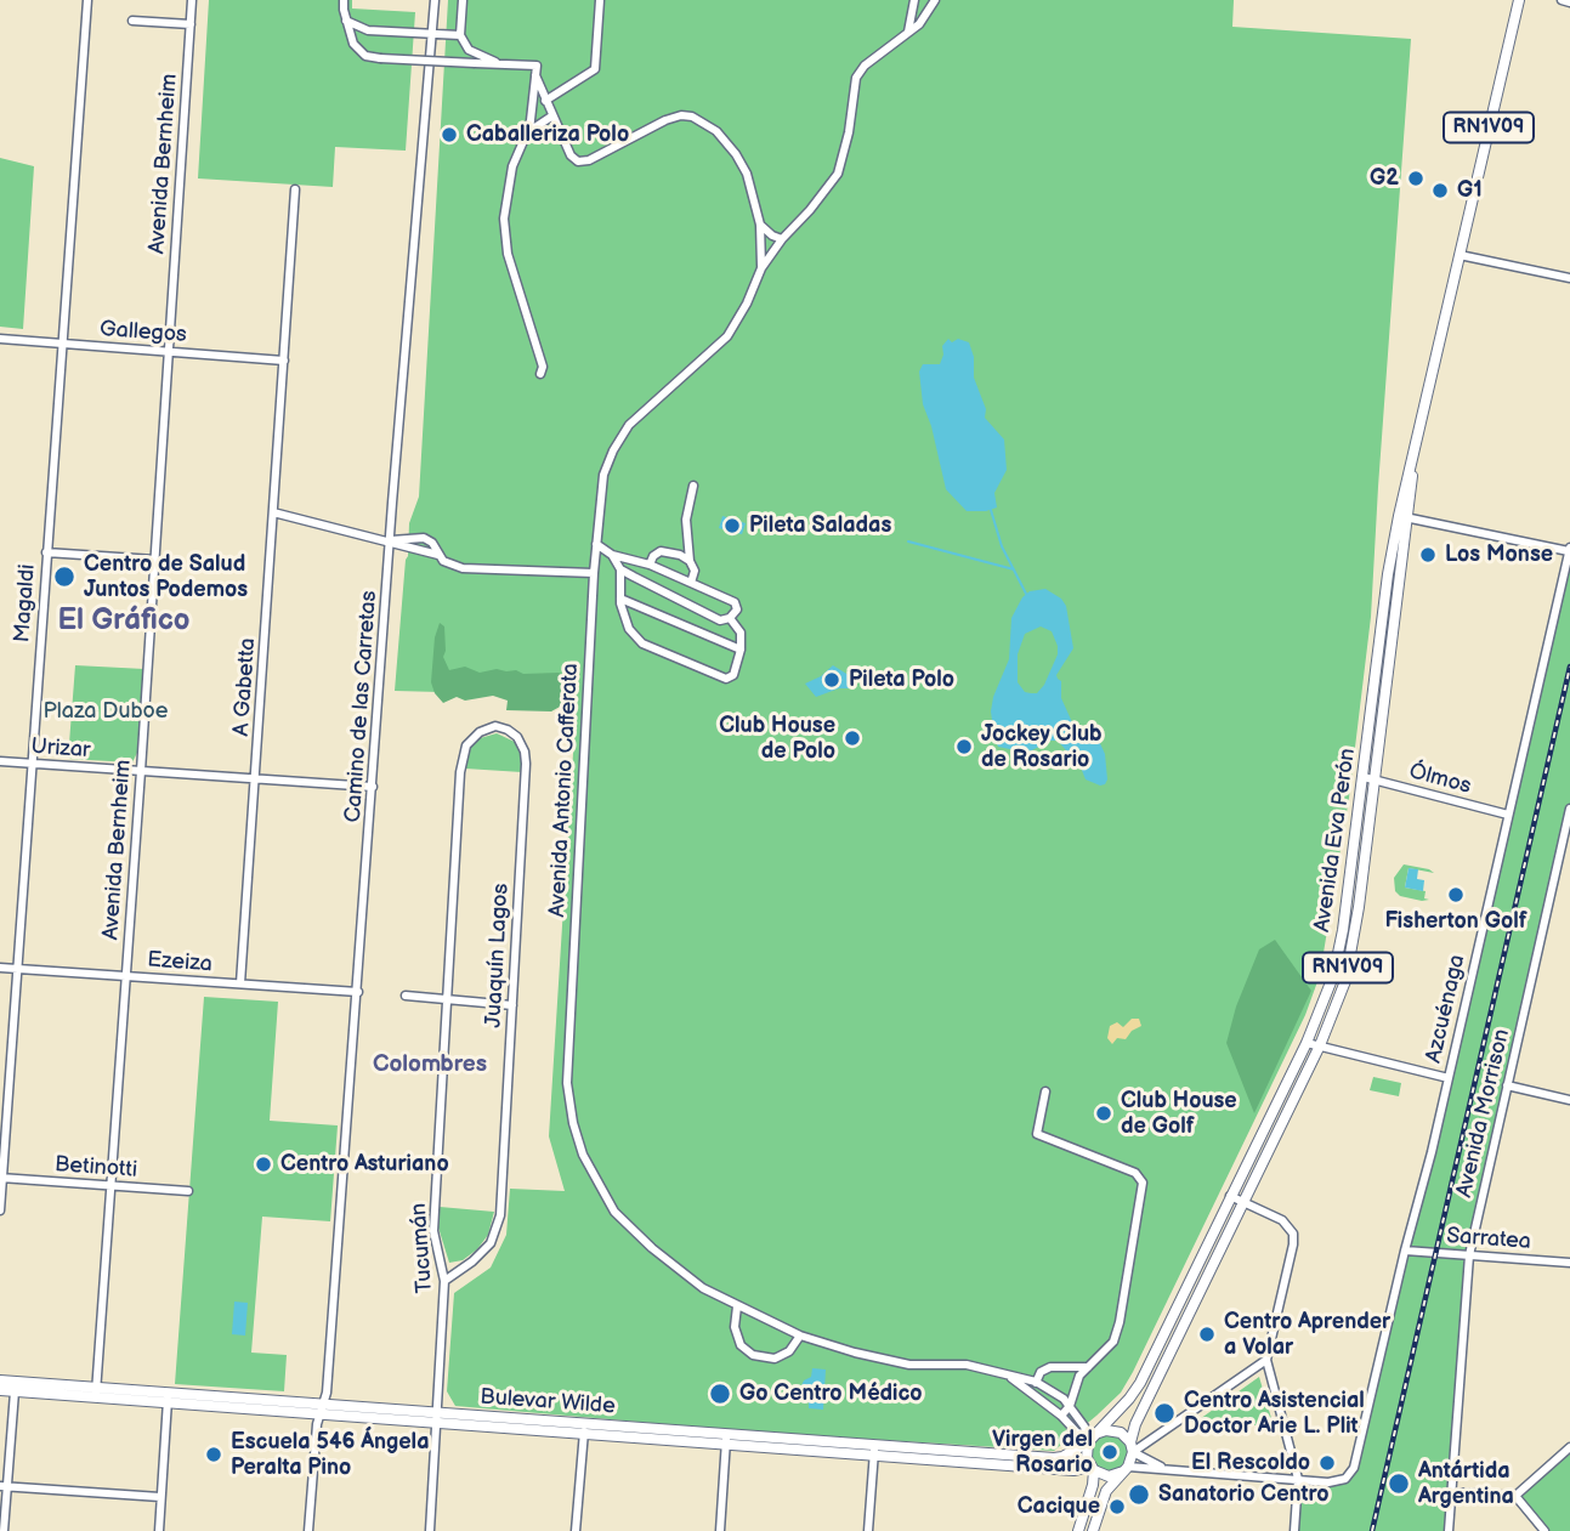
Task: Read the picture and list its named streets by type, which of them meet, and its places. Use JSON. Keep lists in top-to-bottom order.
{
  "streets": {
    "main road": ["RN1V09", "Avenida Eva Perón", "Bulevar Wilde"],
    "street": [
      "Avenida Bernheim",
      "Gallegos",
      "Magaldi",
      "A Gabetta",
      "Camino de las Carretas",
      "Urizar",
      "Ólmos",
      "Avenida Antonio Cafferata",
      "Juaquín Lagos",
      "Ezeiza",
      "Azcuénaga",
      "Avenida Morrison",
      "Betinotti",
      "Sarratea",
      "Tucumán"
    ]
  },
  "crossings": [
    ["RN1V09", "Avenida Antonio Cafferata"],
    ["RN1V09", "Avenida Eva Perón"],
    ["RN1V09", "Bulevar Wilde"],
    ["Avenida Bernheim", "Gallegos"],
    ["Avenida Bernheim", "Urizar"],
    ["Avenida Bernheim", "Ezeiza"],
    ["Avenida Bernheim", "Betinotti"],
    ["Avenida Bernheim", "Bulevar Wilde"],
    ["Gallegos", "Magaldi"],
    ["Gallegos", "A Gabetta"],
    ["Magaldi", "Urizar"],
    ["Magaldi", "Ezeiza"],
    ["Magaldi", "Betinotti"],
    ["A Gabetta", "Urizar"],
    ["A Gabetta", "Ezeiza"],
    ["Camino de las Carretas", "Urizar"],
    ["Camino de las Carretas", "Ezeiza"],
    ["Camino de las Carretas", "Bulevar Wilde"],
    ["Ólmos", "Avenida Eva Perón"],
    ["Ólmos", "Azcuénaga"],
    ["Avenida Antonio Cafferata", "Avenida Eva Perón"],
    ["Avenida Antonio Cafferata", "Bulevar Wilde"],
    ["Avenida Eva Perón", "Bulevar Wilde"],
    ["Juaquín Lagos", "Tucumán"],
    ["Azcuénaga", "Sarratea"],
    ["Avenida Morrison", "Sarratea"],
    ["Tucumán", "Bulevar Wilde"]
  ],
  "districts": ["El Gráfico", "Colombres"],
  "parks": ["Plaza Duboe"],
  "places": [
    "Caballeriza Polo",
    "G2",
    "G1",
    "Pileta Saladas",
    "Los Monse",
    "Centro de Salud Juntos Podemos",
    "Pileta Polo",
    "Club House de Polo",
    "Jockey Club de Rosario",
    "Fisherton Golf",
    "Club House de Golf",
    "Centro Asturiano",
    "Centro Aprender a Volar",
    "Go Centro Médico",
    "Centro Asistencial Doctor Arie L. Plit",
    "Virgen del Rosario",
    "Escuela 546 Ángela Peralta Pino",
    "El Rescoldo",
    "Antártida Argentina",
    "Sanatorio Centro",
    "Cacique"
  ]
}
